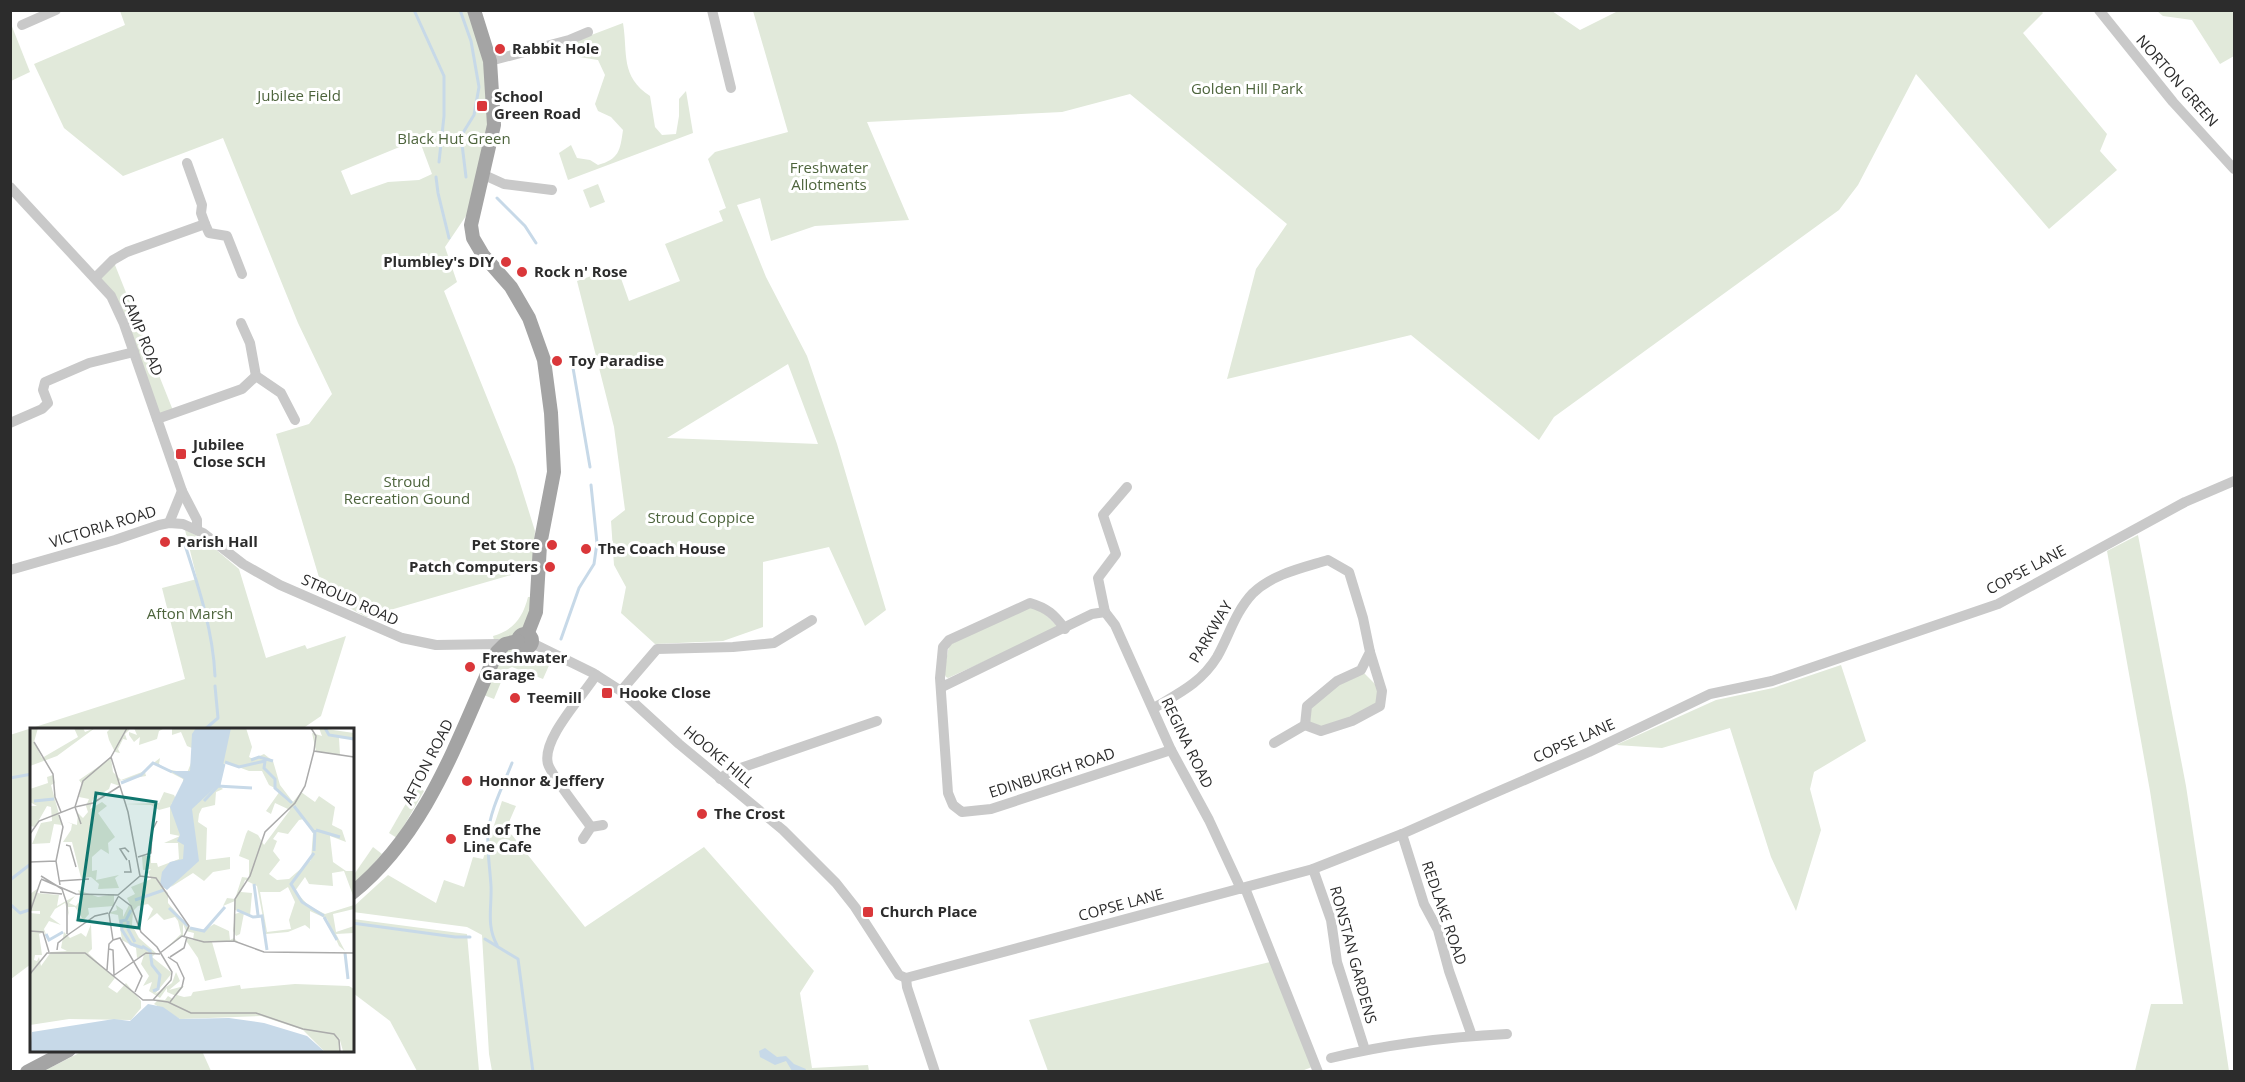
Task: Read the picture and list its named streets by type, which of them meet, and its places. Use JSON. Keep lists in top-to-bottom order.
{
  "streets": {
    "main road": ["AFTON ROAD"],
    "street": [
      "NORTON GREEN",
      "CAMP ROAD",
      "VICTORIA ROAD",
      "COPSE LANE",
      "STROUD ROAD",
      "PARKWAY",
      "REGINA ROAD",
      "HOOKE HILL",
      "EDINBURGH ROAD",
      "REDLAKE ROAD",
      "RONSTAN GARDENS"
    ]
  },
  "crossings": [
    ["CAMP ROAD", "VICTORIA ROAD"],
    ["CAMP ROAD", "STROUD ROAD"],
    ["VICTORIA ROAD", "STROUD ROAD"],
    ["COPSE LANE", "REGINA ROAD"],
    ["COPSE LANE", "HOOKE HILL"],
    ["COPSE LANE", "REDLAKE ROAD"],
    ["COPSE LANE", "RONSTAN GARDENS"],
    ["STROUD ROAD", "AFTON ROAD"],
    ["PARKWAY", "REGINA ROAD"],
    ["REGINA ROAD", "EDINBURGH ROAD"]
  ],
  "parks": [
    "Golden Hill Park",
    "Jubilee Field",
    "Black Hut Green",
    "Freshwater Allotments",
    "Stroud Recreation Gound",
    "Stroud Coppice",
    "Afton Marsh"
  ],
  "places": {
    "other": [
      "Rabbit Hole",
      "Plumbley's DIY",
      "Rock n' Rose",
      "Toy Paradise",
      "Parish Hall",
      "Pet Store",
      "The Coach House",
      "Patch Computers",
      "Freshwater Garage",
      "Teemill",
      "Honnor & Jeffery",
      "The Crost",
      "End of The Line Cafe"
    ],
    "transit": [
      "School Green Road",
      "Jubilee Close SCH",
      "Hooke Close",
      "Church Place"
    ]
  }
}
